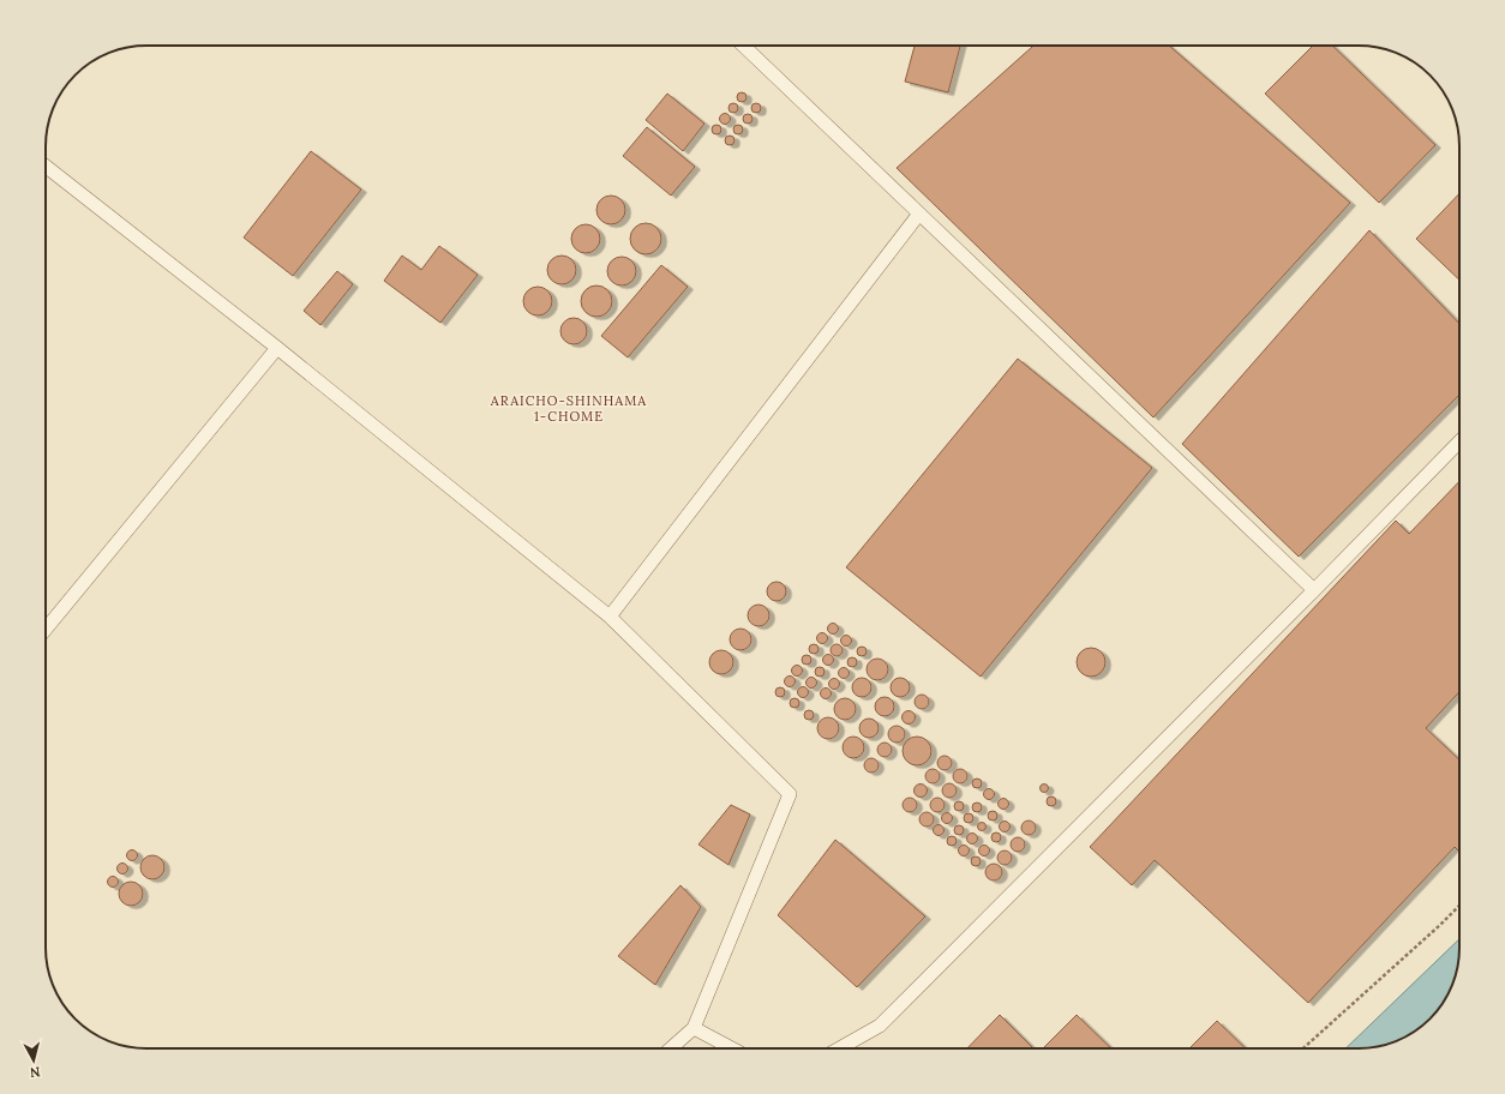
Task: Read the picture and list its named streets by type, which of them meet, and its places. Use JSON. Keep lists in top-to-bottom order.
{
  "districts": ["ARAICHO-SHINHAMA 1-CHOME"],
  "north": "bottom"
}
